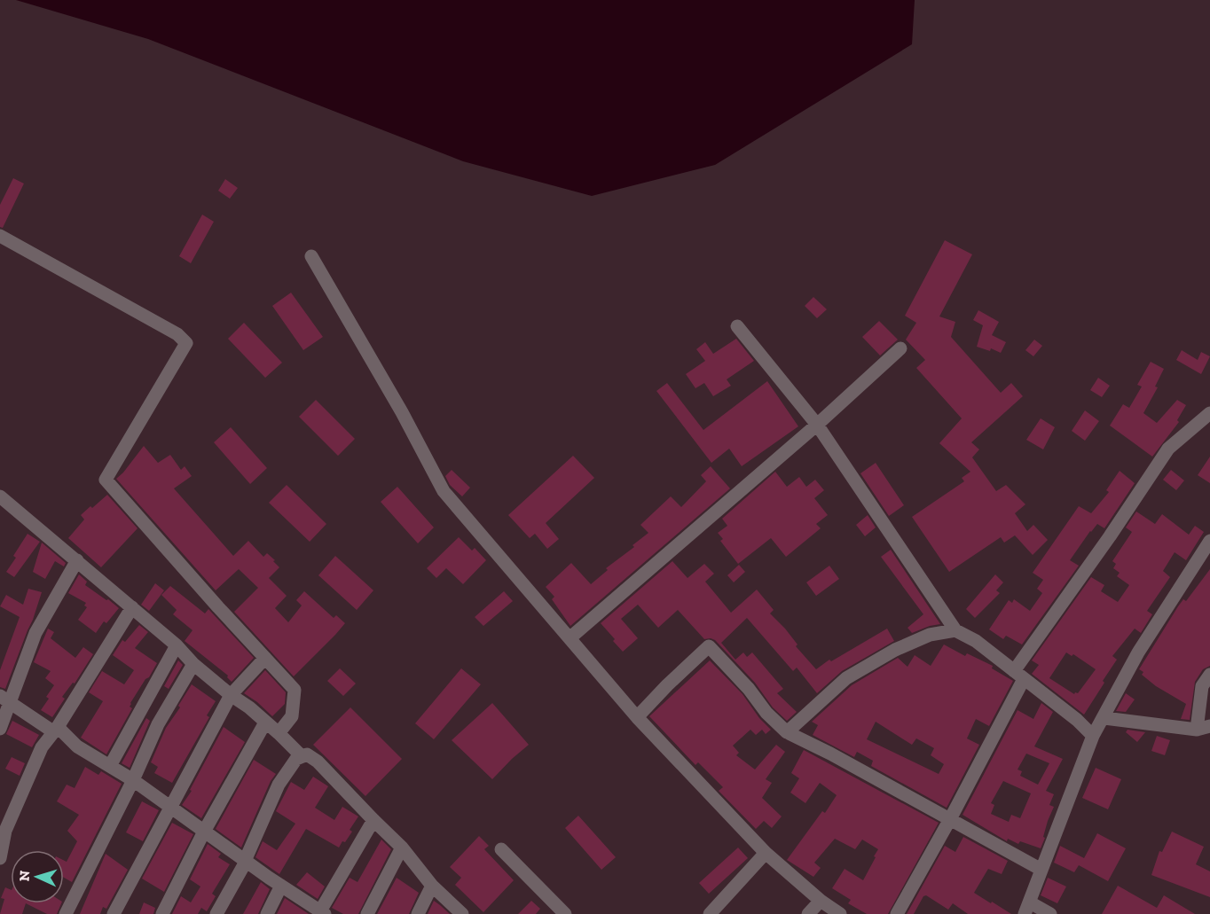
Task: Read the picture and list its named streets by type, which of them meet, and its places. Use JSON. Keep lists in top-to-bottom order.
{
  "north": "left"
}
